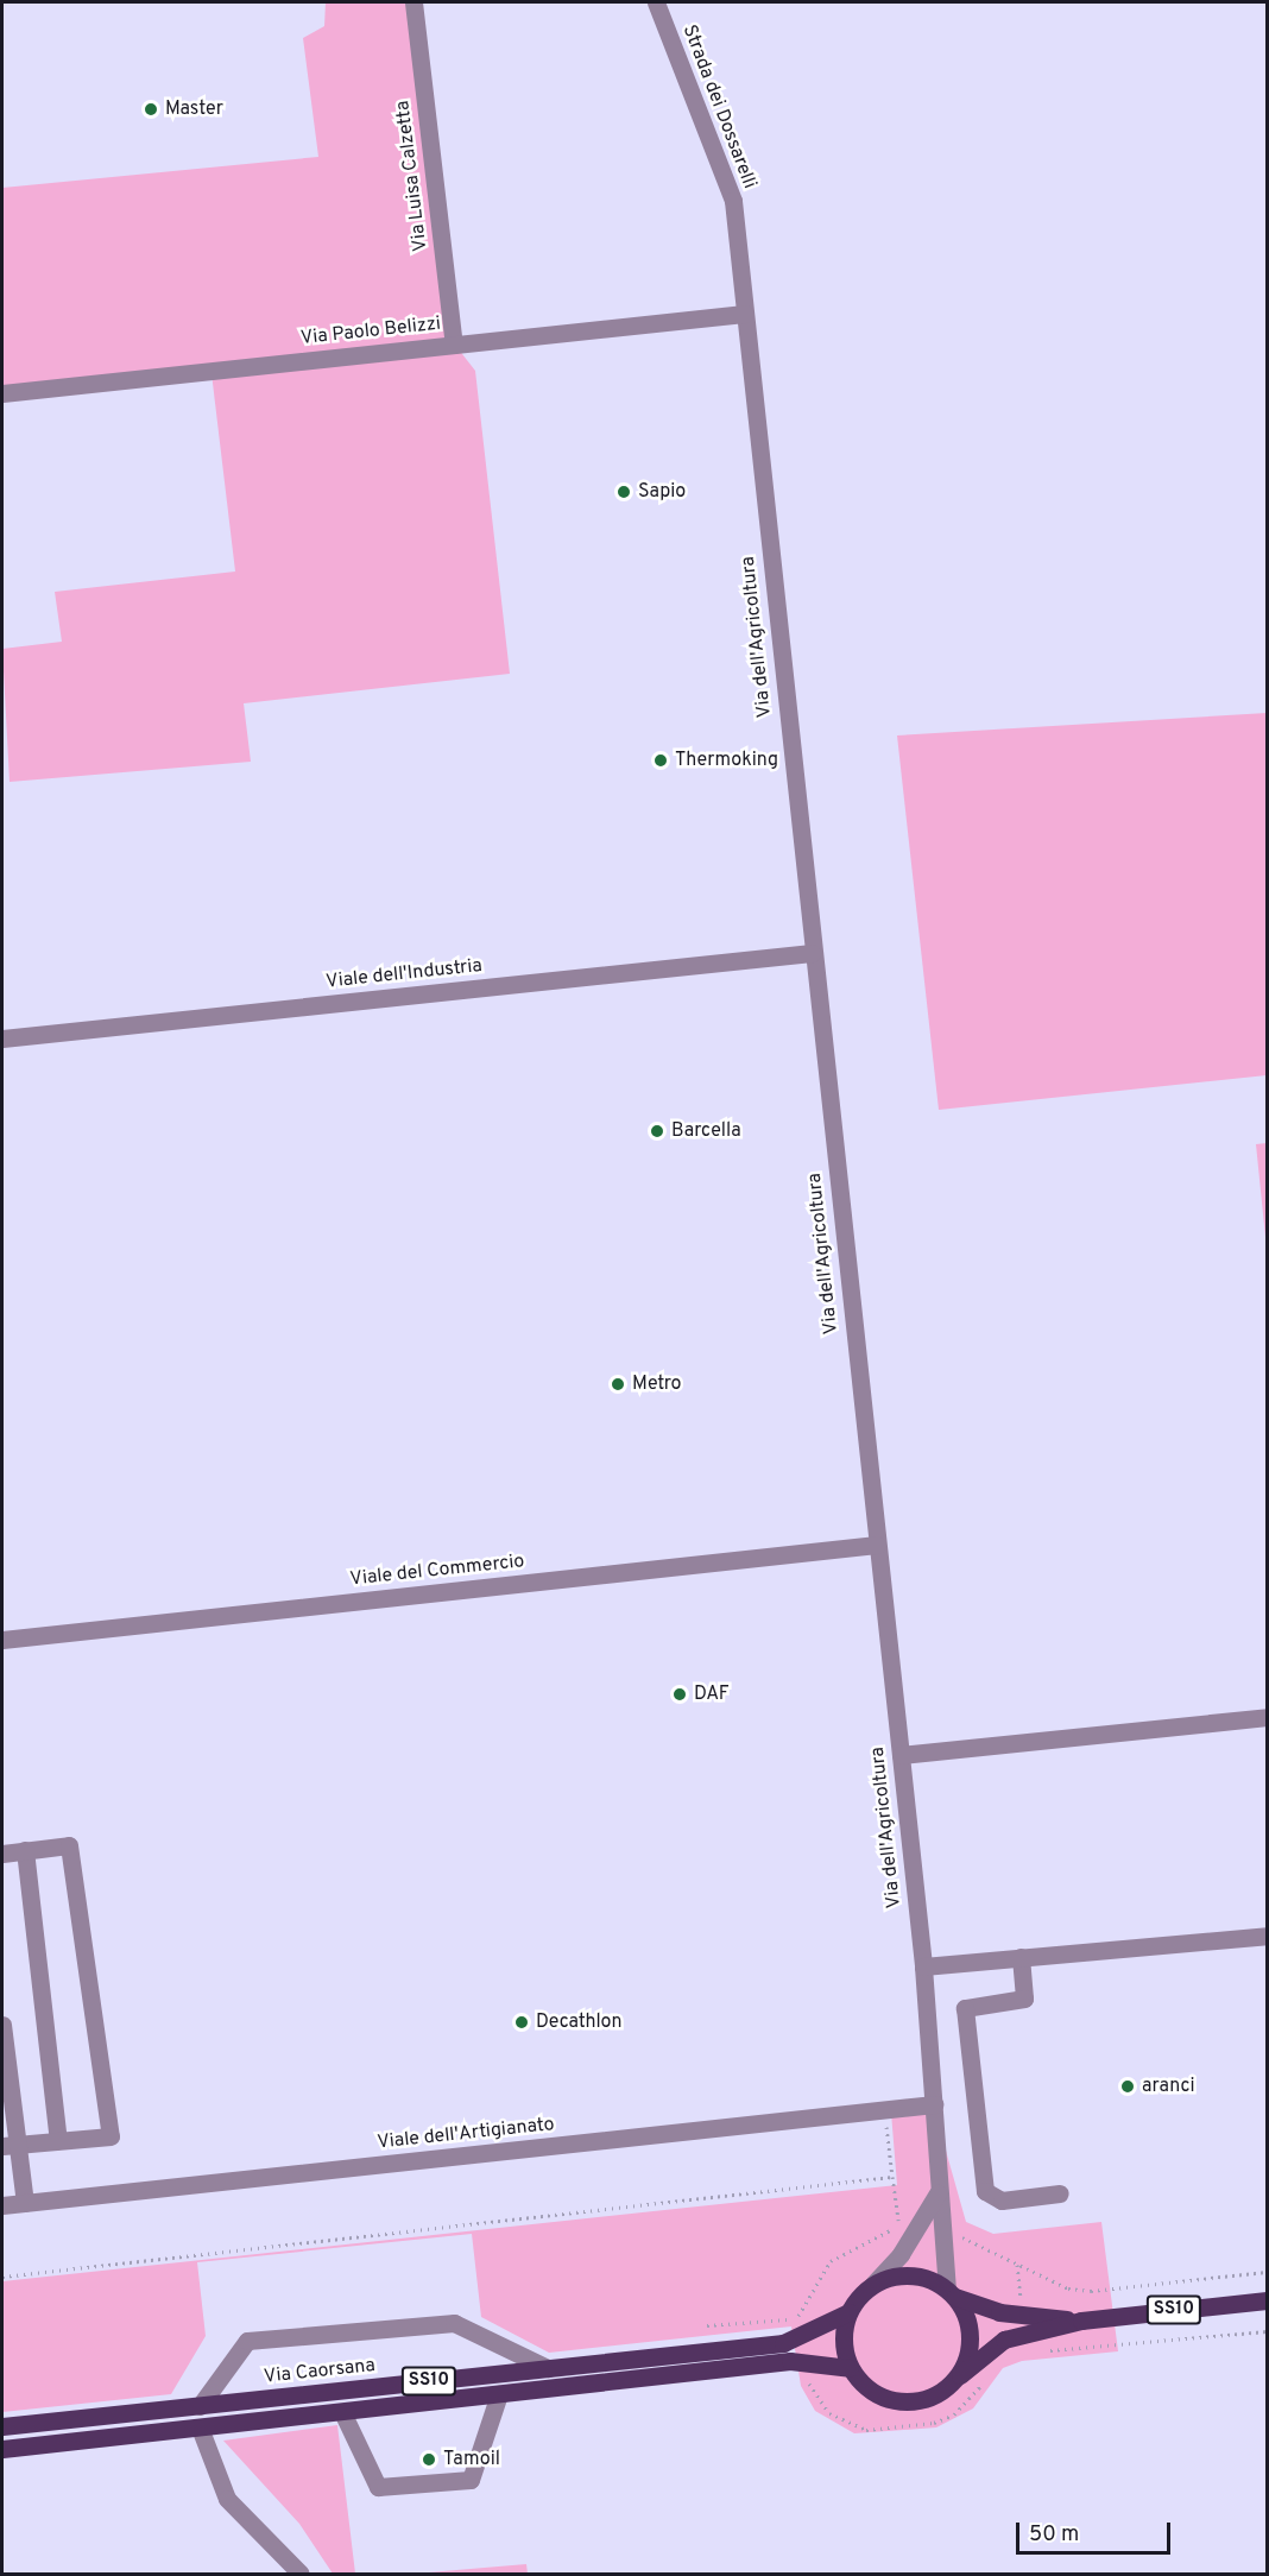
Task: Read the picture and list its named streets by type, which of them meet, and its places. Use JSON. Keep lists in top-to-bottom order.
{
  "streets": {
    "main road": ["SS10", "Via Caorsana"],
    "street": [
      "Strada dei Dossarelli",
      "Via Luisa Calzetta",
      "Via Paolo Belizzi",
      "Via dell'Agricoltura",
      "Viale dell'Industria",
      "Viale del Commercio",
      "Viale dell'Artigianato"
    ]
  },
  "crossings": [
    ["Strada dei Dossarelli", "Via Paolo Belizzi"],
    ["Strada dei Dossarelli", "Via dell'Agricoltura"],
    ["Via Luisa Calzetta", "Via Paolo Belizzi"],
    ["Via Paolo Belizzi", "Via dell'Agricoltura"],
    ["Via dell'Agricoltura", "Viale dell'Industria"],
    ["Via dell'Agricoltura", "Viale del Commercio"],
    ["Via dell'Agricoltura", "Viale dell'Artigianato"],
    ["Via dell'Agricoltura", "SS10"],
    ["Via dell'Agricoltura", "Via Caorsana"],
    ["SS10", "Via Caorsana"]
  ],
  "places": [
    "Master",
    "Sapio",
    "Thermoking",
    "Barcella",
    "Metro",
    "DAF",
    "Decathlon",
    "aranci",
    "Tamoil"
  ],
  "scale_bar": "50 m"
}
